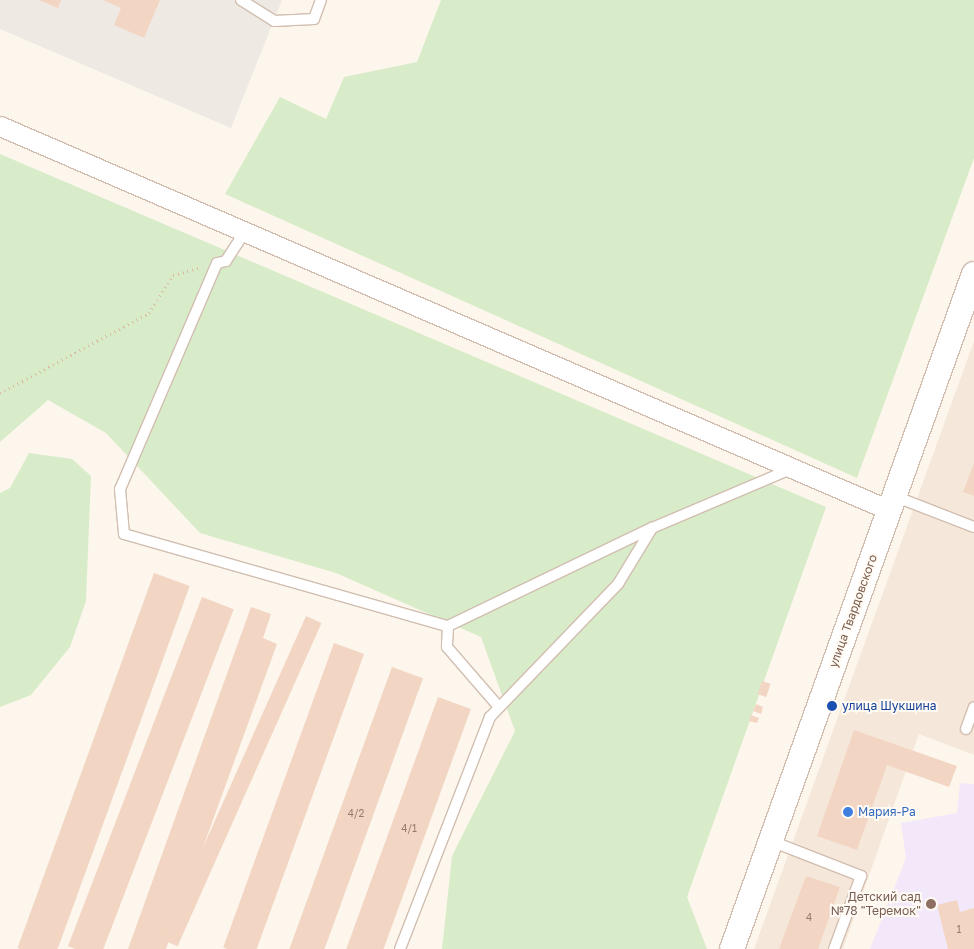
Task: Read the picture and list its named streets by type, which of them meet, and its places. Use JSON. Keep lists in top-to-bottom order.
{
  "streets": {
    "street": ["улица Твардовского"]
  },
  "places": ["улица Шукшина", "Мария-Ра", "Детский сад №78 \"Теремок\""],
  "house_numbers": [
    "4/2",
    "4/1",
    "4",
    "1"
  ]
}
